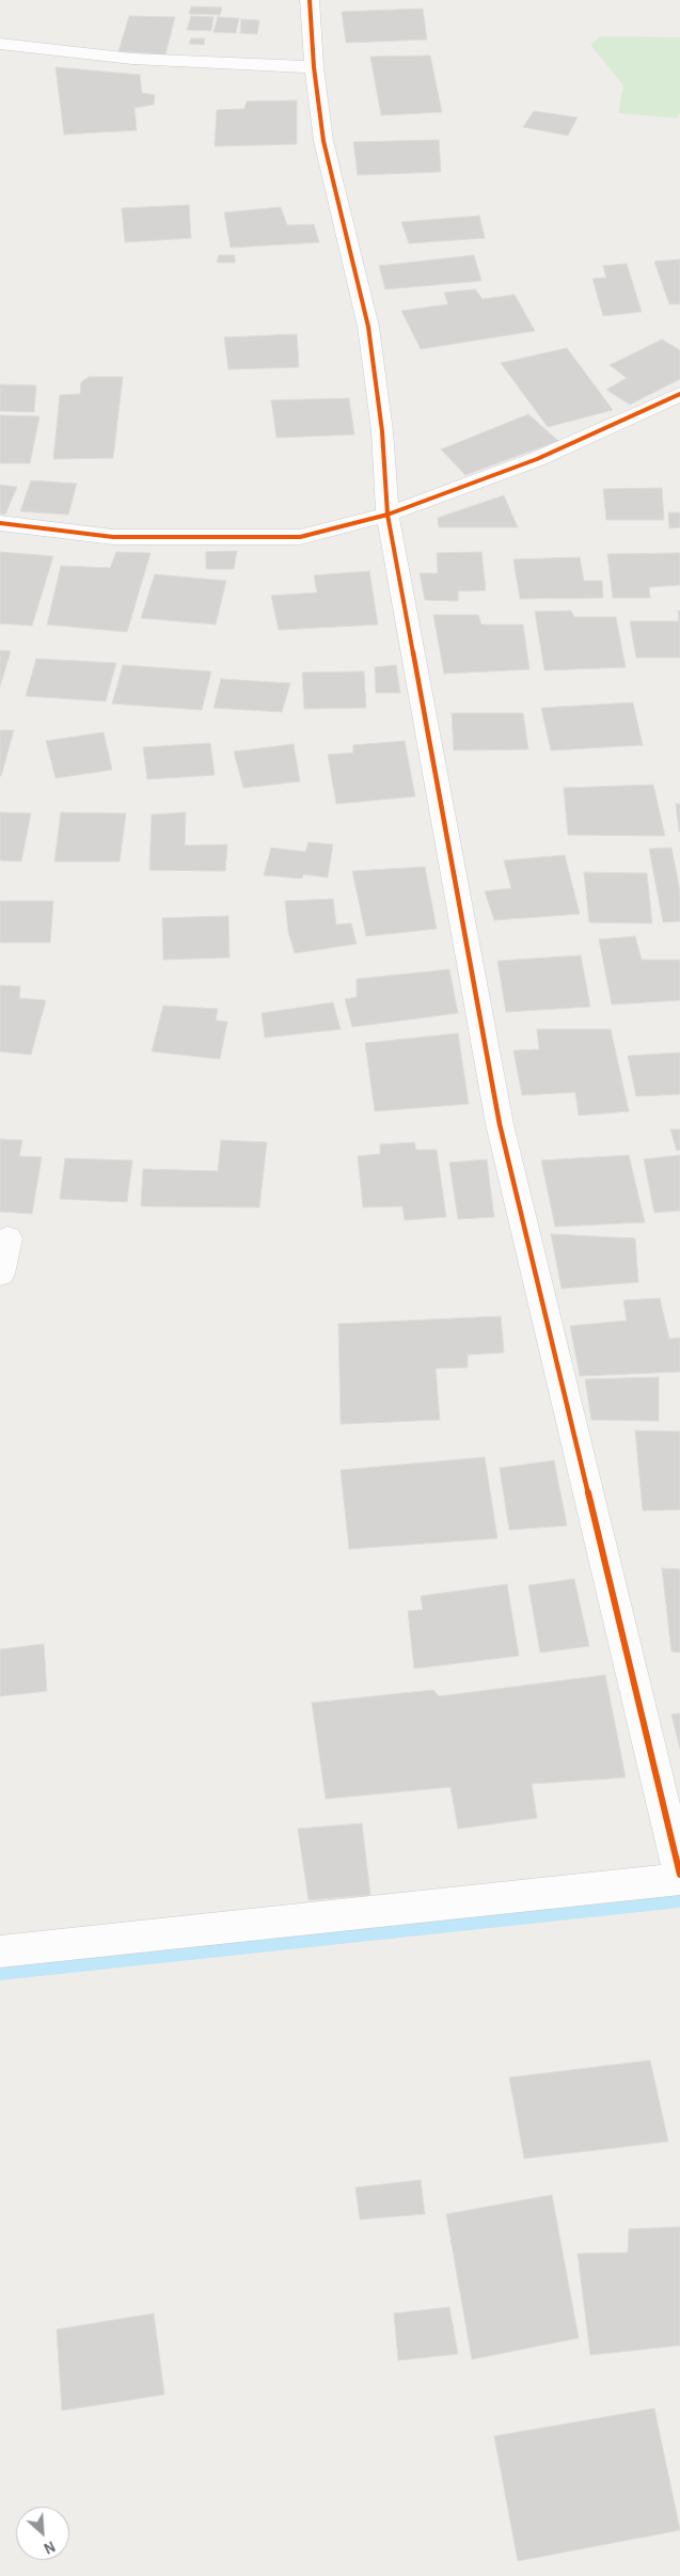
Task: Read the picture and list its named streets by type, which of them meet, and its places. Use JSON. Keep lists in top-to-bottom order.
{
  "north": "bottom right"
}
